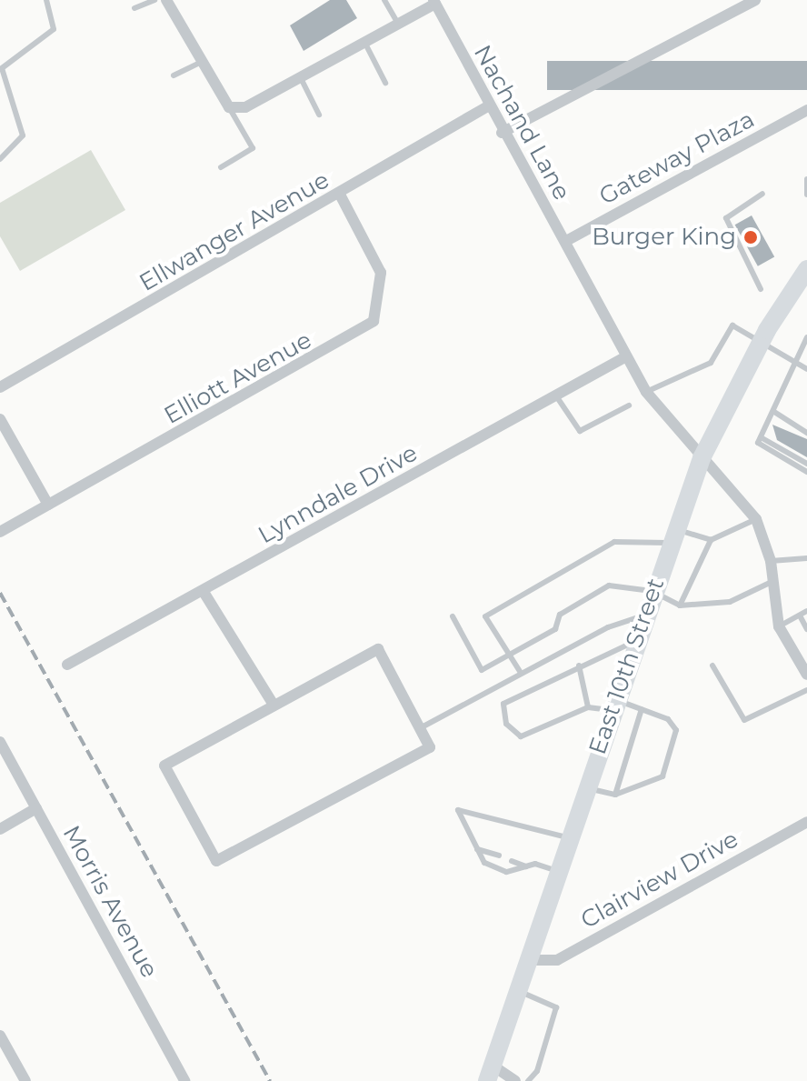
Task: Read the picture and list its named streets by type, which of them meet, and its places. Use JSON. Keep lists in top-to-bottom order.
{
  "streets": {
    "main road": ["East 10th Street"],
    "street": [
      "Nachand Lane",
      "Gateway Plaza",
      "Ellwanger Avenue",
      "Elliott Avenue",
      "Lynndale Drive",
      "Clairview Drive",
      "Morris Avenue"
    ]
  },
  "crossings": [
    ["Nachand Lane", "Gateway Plaza"],
    ["Nachand Lane", "Ellwanger Avenue"],
    ["Nachand Lane", "Lynndale Drive"],
    ["Nachand Lane", "East 10th Street"],
    ["Ellwanger Avenue", "Elliott Avenue"],
    ["East 10th Street", "Clairview Drive"]
  ],
  "places": ["Burger King"]
}
